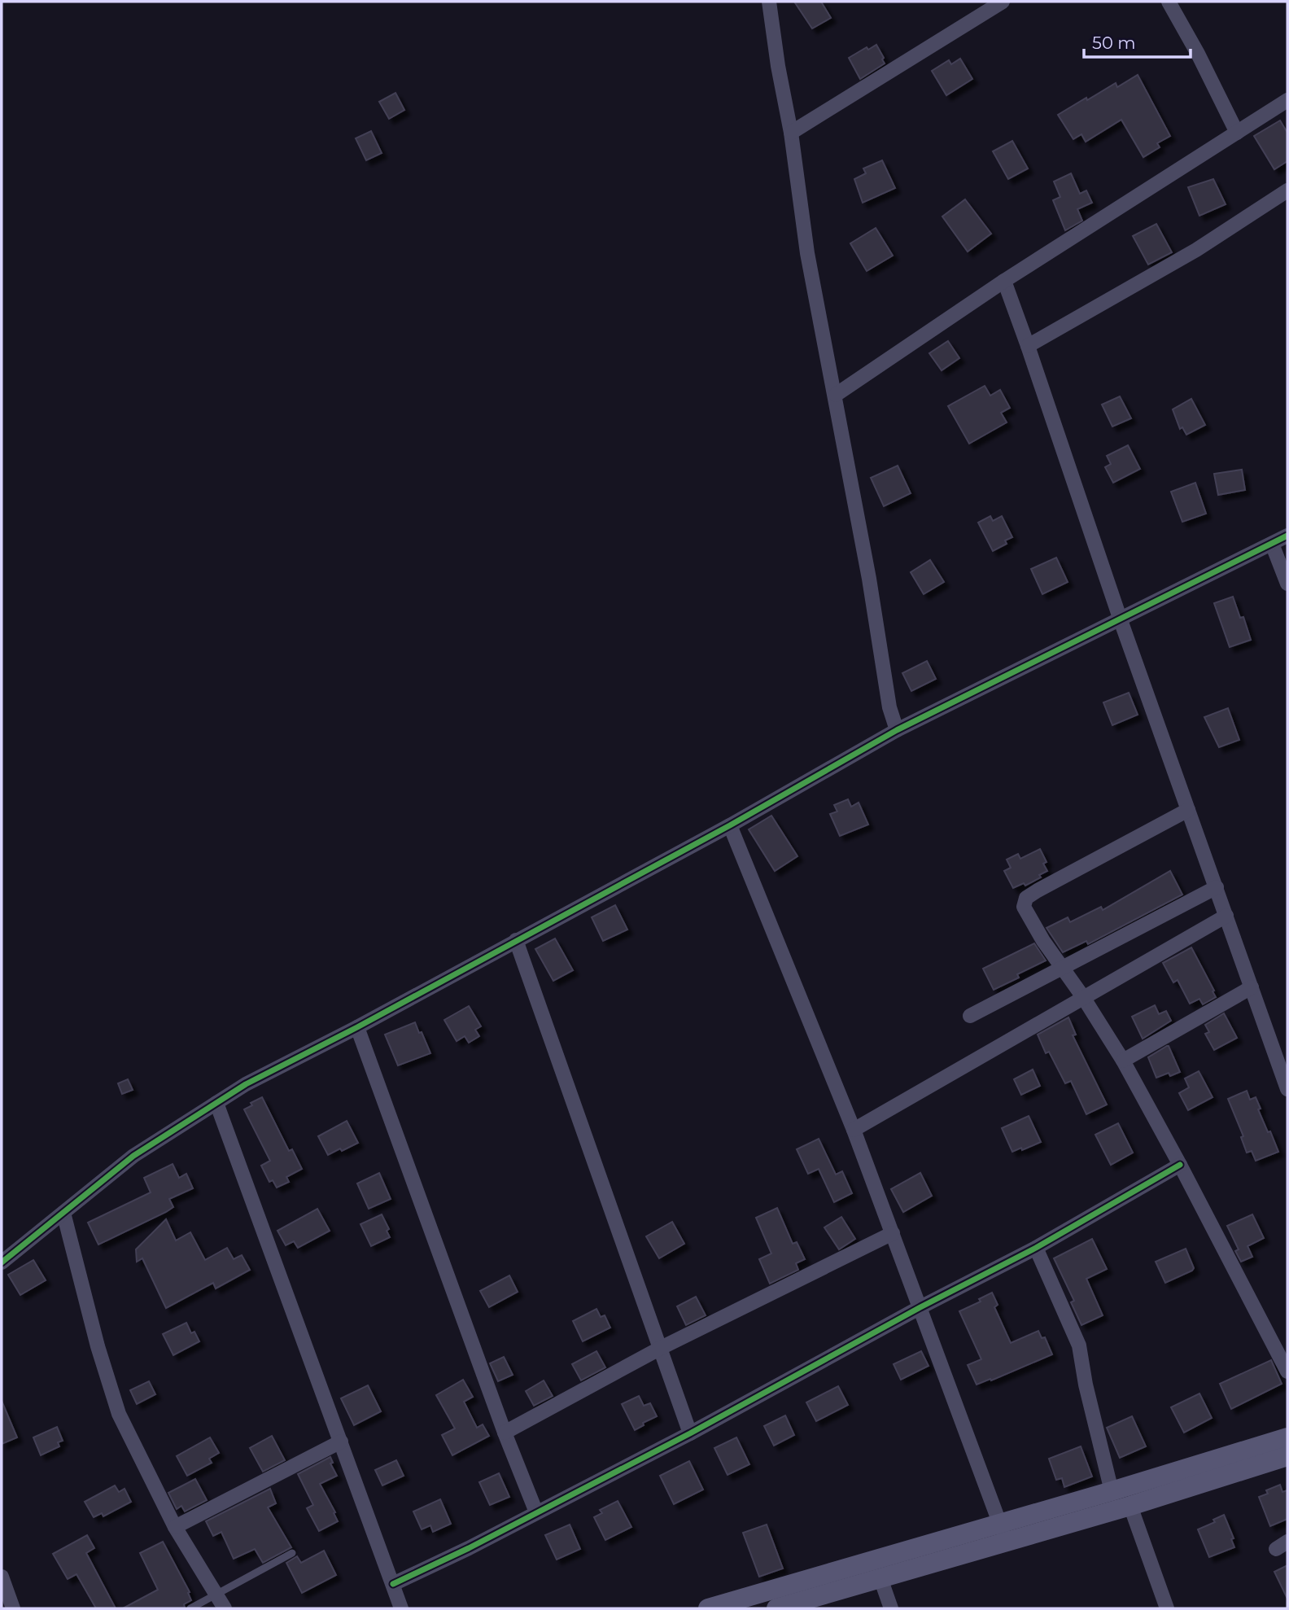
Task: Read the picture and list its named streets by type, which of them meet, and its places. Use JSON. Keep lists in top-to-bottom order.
{
  "scale_bar": "50 m"
}
